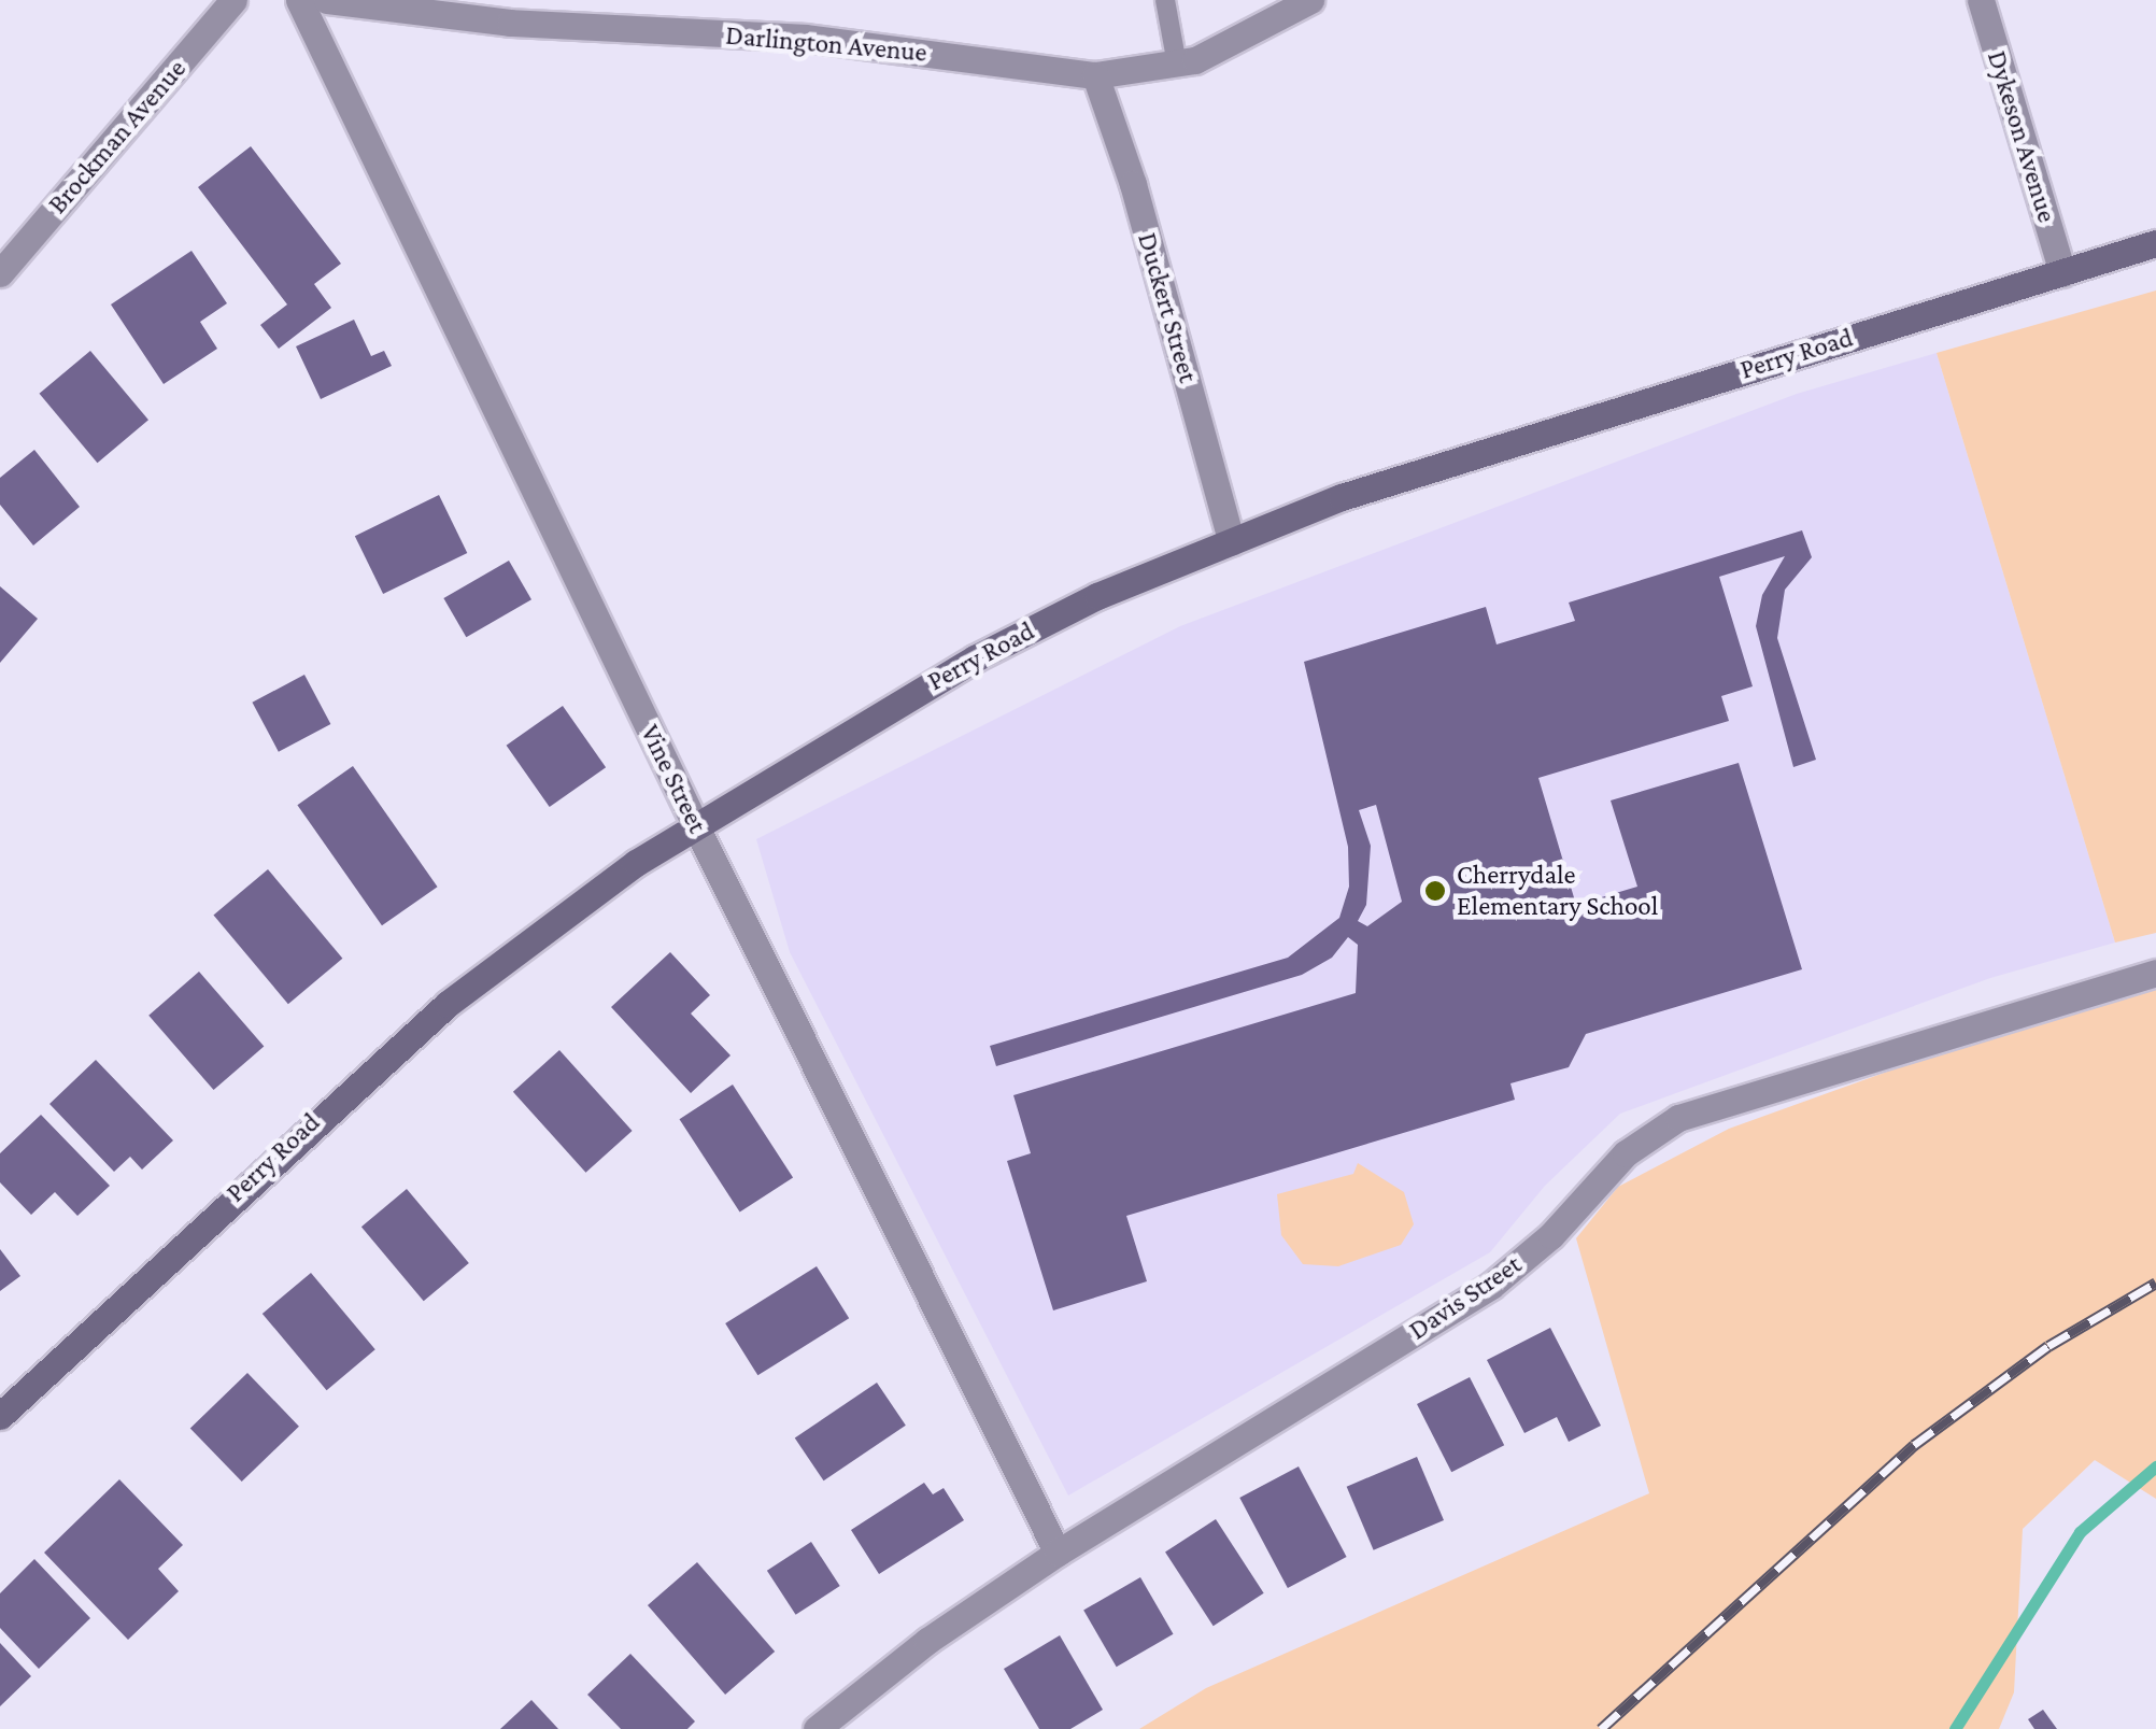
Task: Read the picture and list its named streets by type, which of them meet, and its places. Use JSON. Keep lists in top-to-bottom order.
{
  "streets": {
    "street": [
      "Darlington Avenue",
      "Brockman Avenue",
      "Dykeson Avenue",
      "Duckert Street",
      "Perry Road",
      "Vine Street",
      "Davis Street"
    ]
  },
  "crossings": [
    ["Darlington Avenue", "Duckert Street"],
    ["Dykeson Avenue", "Perry Road"],
    ["Duckert Street", "Perry Road"],
    ["Perry Road", "Vine Street"],
    ["Vine Street", "Davis Street"]
  ],
  "places": ["Cherrydale Elementary School"]
}
